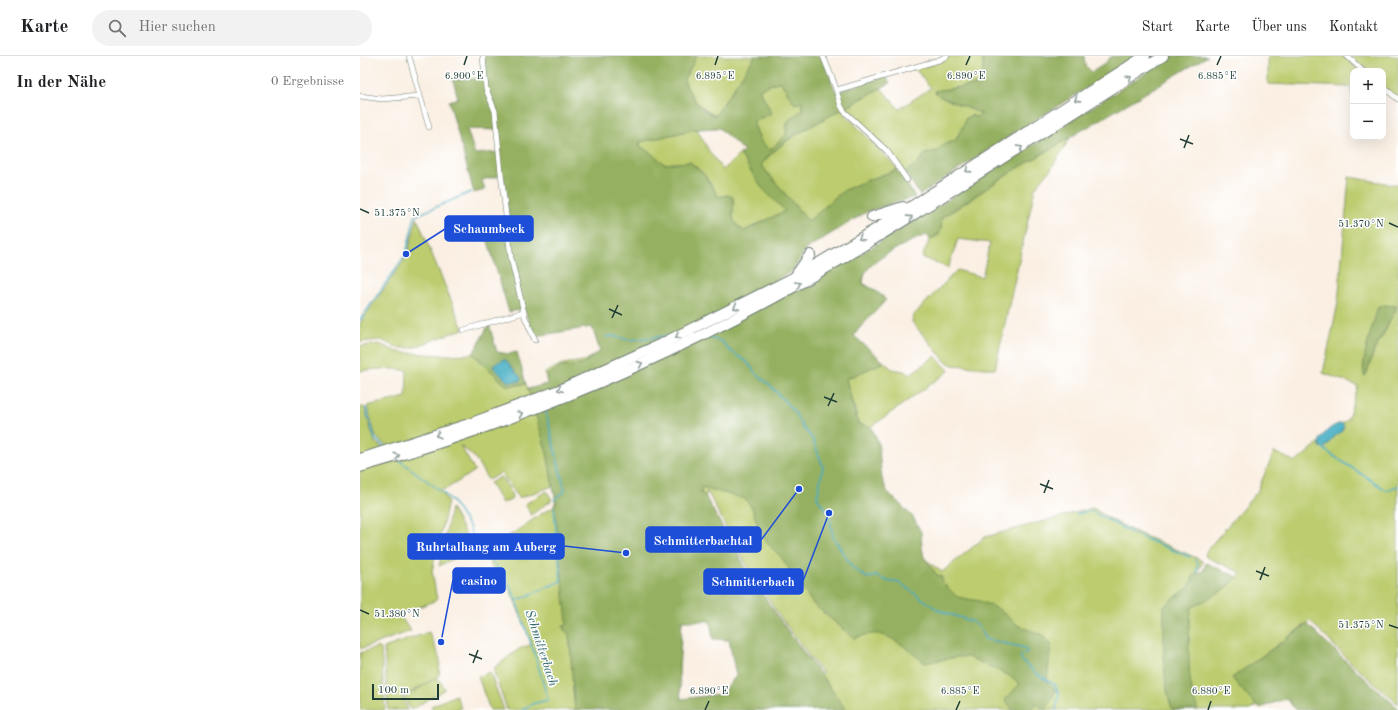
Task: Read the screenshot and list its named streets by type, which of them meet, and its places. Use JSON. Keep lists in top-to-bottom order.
{
  "water": ["Schmitterbach"],
  "places": [
    "Schaumbeck",
    "Schmitterbachtal",
    "Schmitterbach",
    "Ruhrtalhang am Auberg",
    "casino"
  ],
  "scale_bar": "100 m",
  "page": {
    "header": "Karte",
    "search": "Hier suchen",
    "nav": [
      "Start",
      "Karte",
      "Über uns",
      "Kontakt"
    ],
    "heading": ["In der Nähe", "0 Ergebnisse"],
    "map_buttons": ["+", "−"],
    "scale": "100 m"
  },
  "coordinates": [
    "6.900°E",
    "6.895°E",
    "6.890°E",
    "6.885°E",
    "51.375°N",
    "51.370°N",
    "51.380°N",
    "6.880°E"
  ]
}
